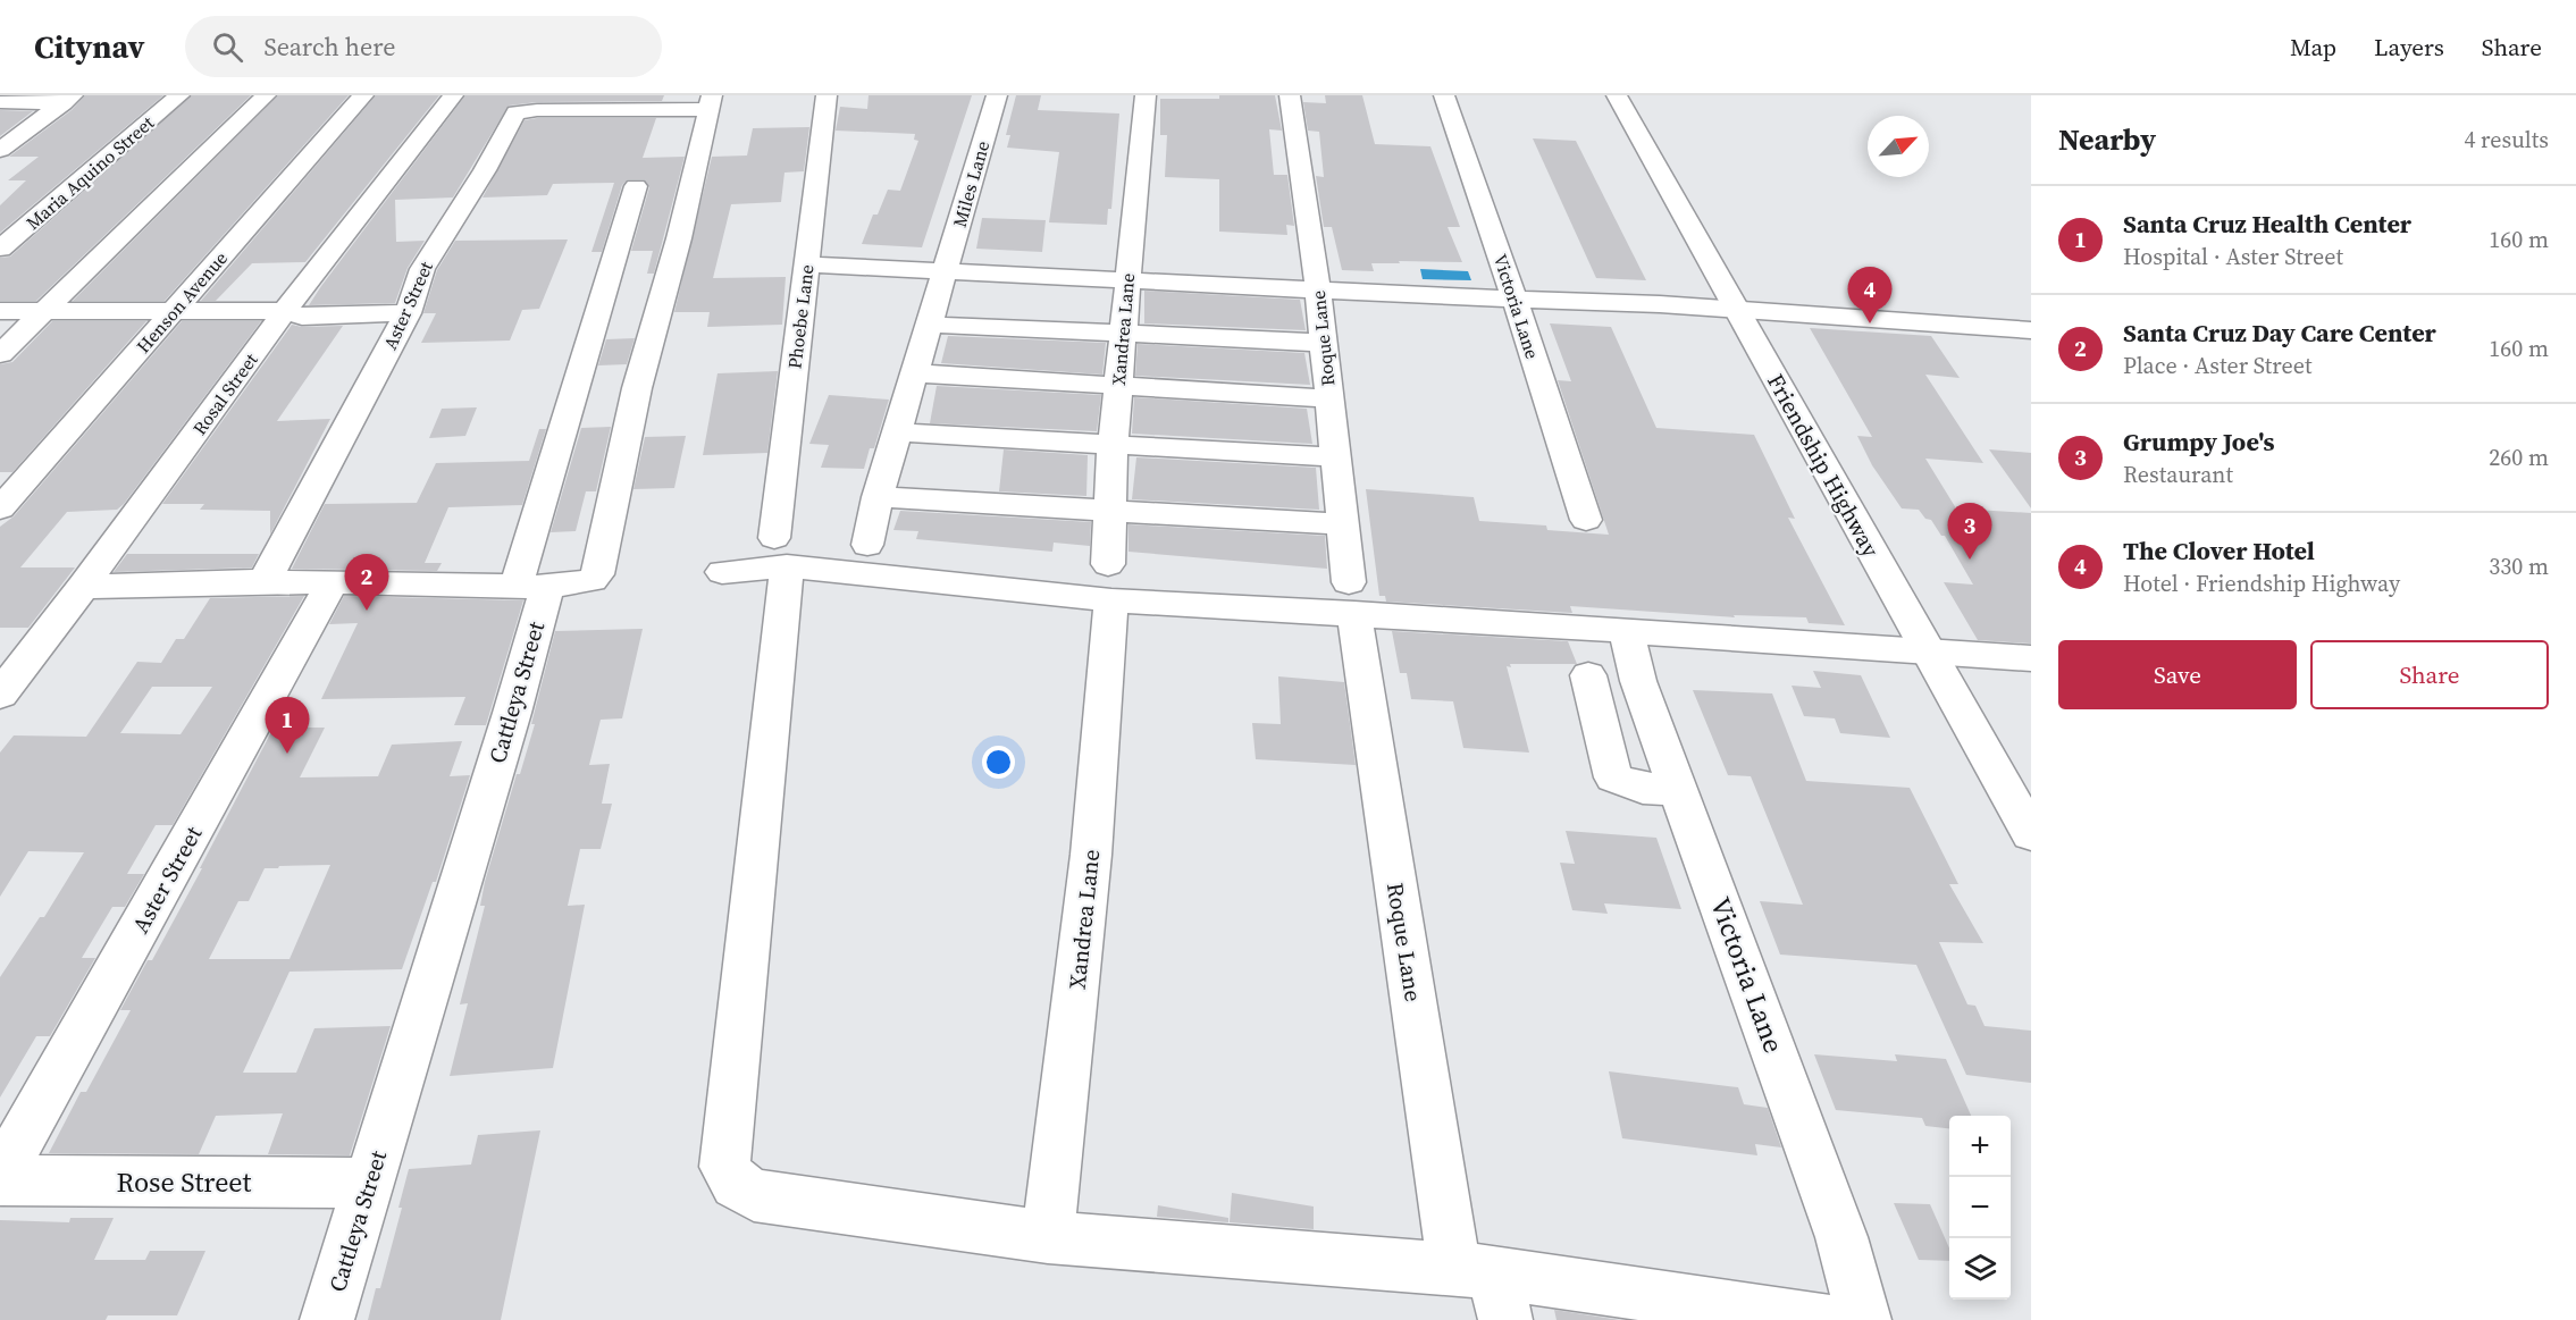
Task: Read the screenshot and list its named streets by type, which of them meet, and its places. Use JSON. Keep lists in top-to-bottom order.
{
  "streets": {
    "street": [
      "Maria Aquino Street",
      "Miles Lane",
      "Henson Avenue",
      "Aster Street",
      "Victoria Lane",
      "Phoebe Lane",
      "Xandrea Lane",
      "Roque Lane",
      "Rosal Street",
      "Friendship Highway",
      "Cattleya Street",
      "Rose Street"
    ]
  },
  "crossings": [
    ["Aster Street", "Rose Street"],
    ["Phoebe Lane", "Xandrea Lane"],
    ["Cattleya Street", "Rose Street"]
  ],
  "north": "top right",
  "page": {
    "header": "Citynav",
    "search": "Search here",
    "nav": ["Map", "Layers", "Share"],
    "heading": ["Nearby", "4 results"],
    "list": [
      {
        "mark": "1",
        "name": "Santa Cruz Health Center",
        "note": "Hospital · Aster Street",
        "value": "160 m"
      },
      {
        "mark": "2",
        "name": "Santa Cruz Day Care Center",
        "note": "Place · Aster Street",
        "value": "160 m"
      },
      {
        "mark": "3",
        "name": "Grumpy Joe's",
        "note": "Restaurant",
        "value": "260 m"
      },
      {
        "mark": "4",
        "name": "The Clover Hotel",
        "note": "Hotel · Friendship Highway",
        "value": "330 m"
      }
    ],
    "pins": [
      "4",
      "3",
      "2",
      "1"
    ],
    "buttons": ["Save", "Share"],
    "map_buttons": ["+", "−"]
  }
}
